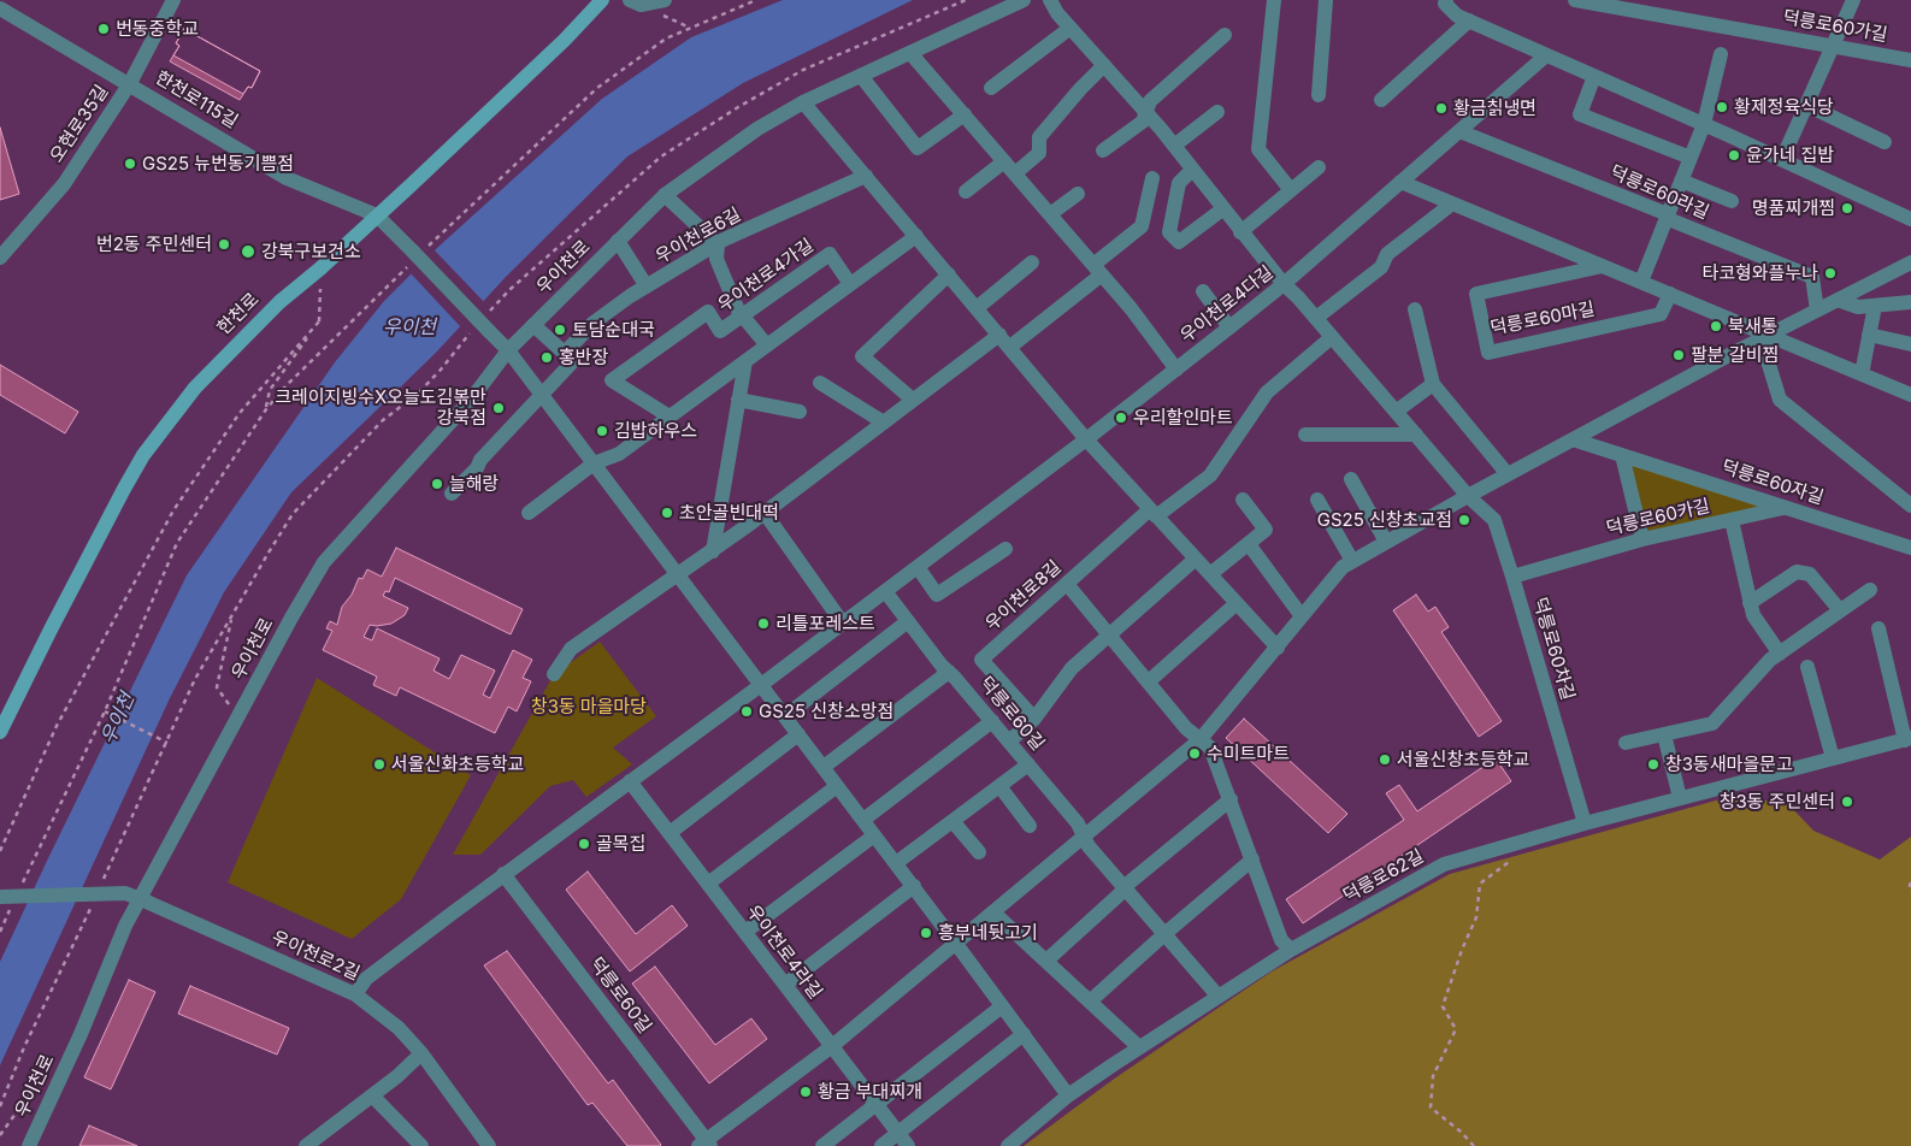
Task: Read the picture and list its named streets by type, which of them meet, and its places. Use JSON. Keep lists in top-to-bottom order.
{
  "streets": {
    "main road": ["한천로"],
    "street": [
      "덕릉로60가길",
      "한천로115길",
      "오현로35길",
      "덕릉로60라길",
      "우이천로6길",
      "우이천로",
      "우이천로4가길",
      "우이천로4다길",
      "덕릉로60마길",
      "덕릉로60자길",
      "덕릉로60카길",
      "우이천로8길",
      "덕릉로60차길",
      "덕릉로60길",
      "덕릉로62길",
      "우이천로4라길",
      "우이천로2길"
    ]
  },
  "crossings": [
    ["한천로115길", "오현로35길"],
    ["한천로115길", "한천로"],
    ["덕릉로60라길", "우이천로4다길"],
    ["덕릉로60라길", "덕릉로60길"],
    ["우이천로6길", "우이천로"],
    ["우이천로", "우이천로2길"],
    ["우이천로4다길", "덕릉로60차길"],
    ["우이천로4다길", "덕릉로60길"],
    ["덕릉로60자길", "덕릉로60길"],
    ["덕릉로60카길", "덕릉로60차길"],
    ["우이천로8길", "덕릉로60차길"],
    ["덕릉로60차길", "덕릉로60길"],
    ["덕릉로60차길", "덕릉로62길"],
    ["덕릉로60길", "덕릉로62길"],
    ["덕릉로60길", "우이천로4라길"]
  ],
  "water": ["우이천"],
  "parks": ["창3동 마을마당"],
  "places": [
    "번동중학교",
    "황제정육식당",
    "황금칡냉면",
    "윤가네 집밥",
    "GS25 뉴번동기쁨점",
    "명품찌개찜",
    "번2동 주민센터",
    "강북구보건소",
    "타코형와플누나",
    "북새통",
    "토담순대국",
    "팔분 갈비찜",
    "홍반장",
    "크레이지빙수X오늘도김볶만 강북점",
    "우리할인마트",
    "김밥하우스",
    "늘해랑",
    "초안골빈대떡",
    "GS25 신창초교점",
    "리틀포레스트",
    "GS25 신창소망점",
    "수미트마트",
    "서울신창초등학교",
    "서울신화초등학교",
    "창3동새마을문고",
    "창3동 주민센터",
    "골목집",
    "흥부네뒷고기",
    "황금 부대찌개"
  ]
}
